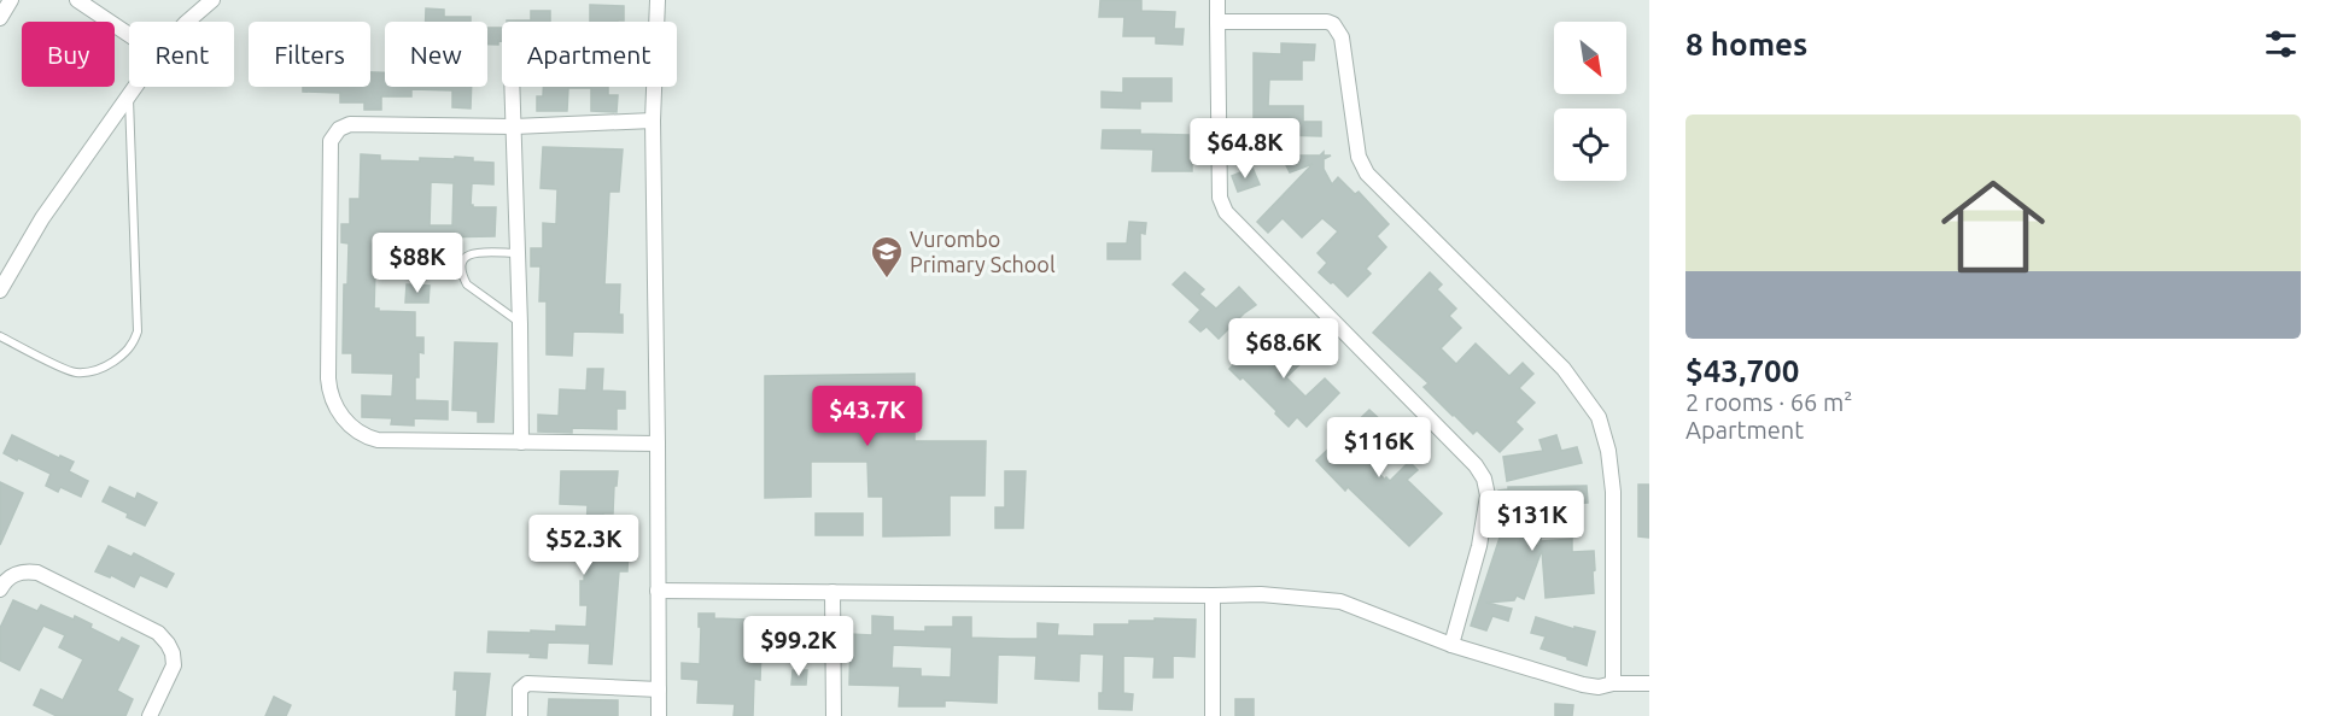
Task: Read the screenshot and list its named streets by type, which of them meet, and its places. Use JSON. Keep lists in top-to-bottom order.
{
  "places": {
    "school or university": ["Vurombo Primary School"]
  },
  "north": "bottom right",
  "page": {
    "heading": "8 homes",
    "chip": [
      "Buy",
      "Rent",
      "Filters",
      "New",
      "Apartment"
    ],
    "list": [
      {
        "name": "$43,700",
        "note": "2 rooms · 66 m² · Apartment"
      }
    ],
    "price": [
      "$64.8K",
      "$88K",
      "$68.6K",
      "$43.7K",
      "$116K",
      "$131K",
      "$52.3K",
      "$99.2K"
    ]
  }
}
